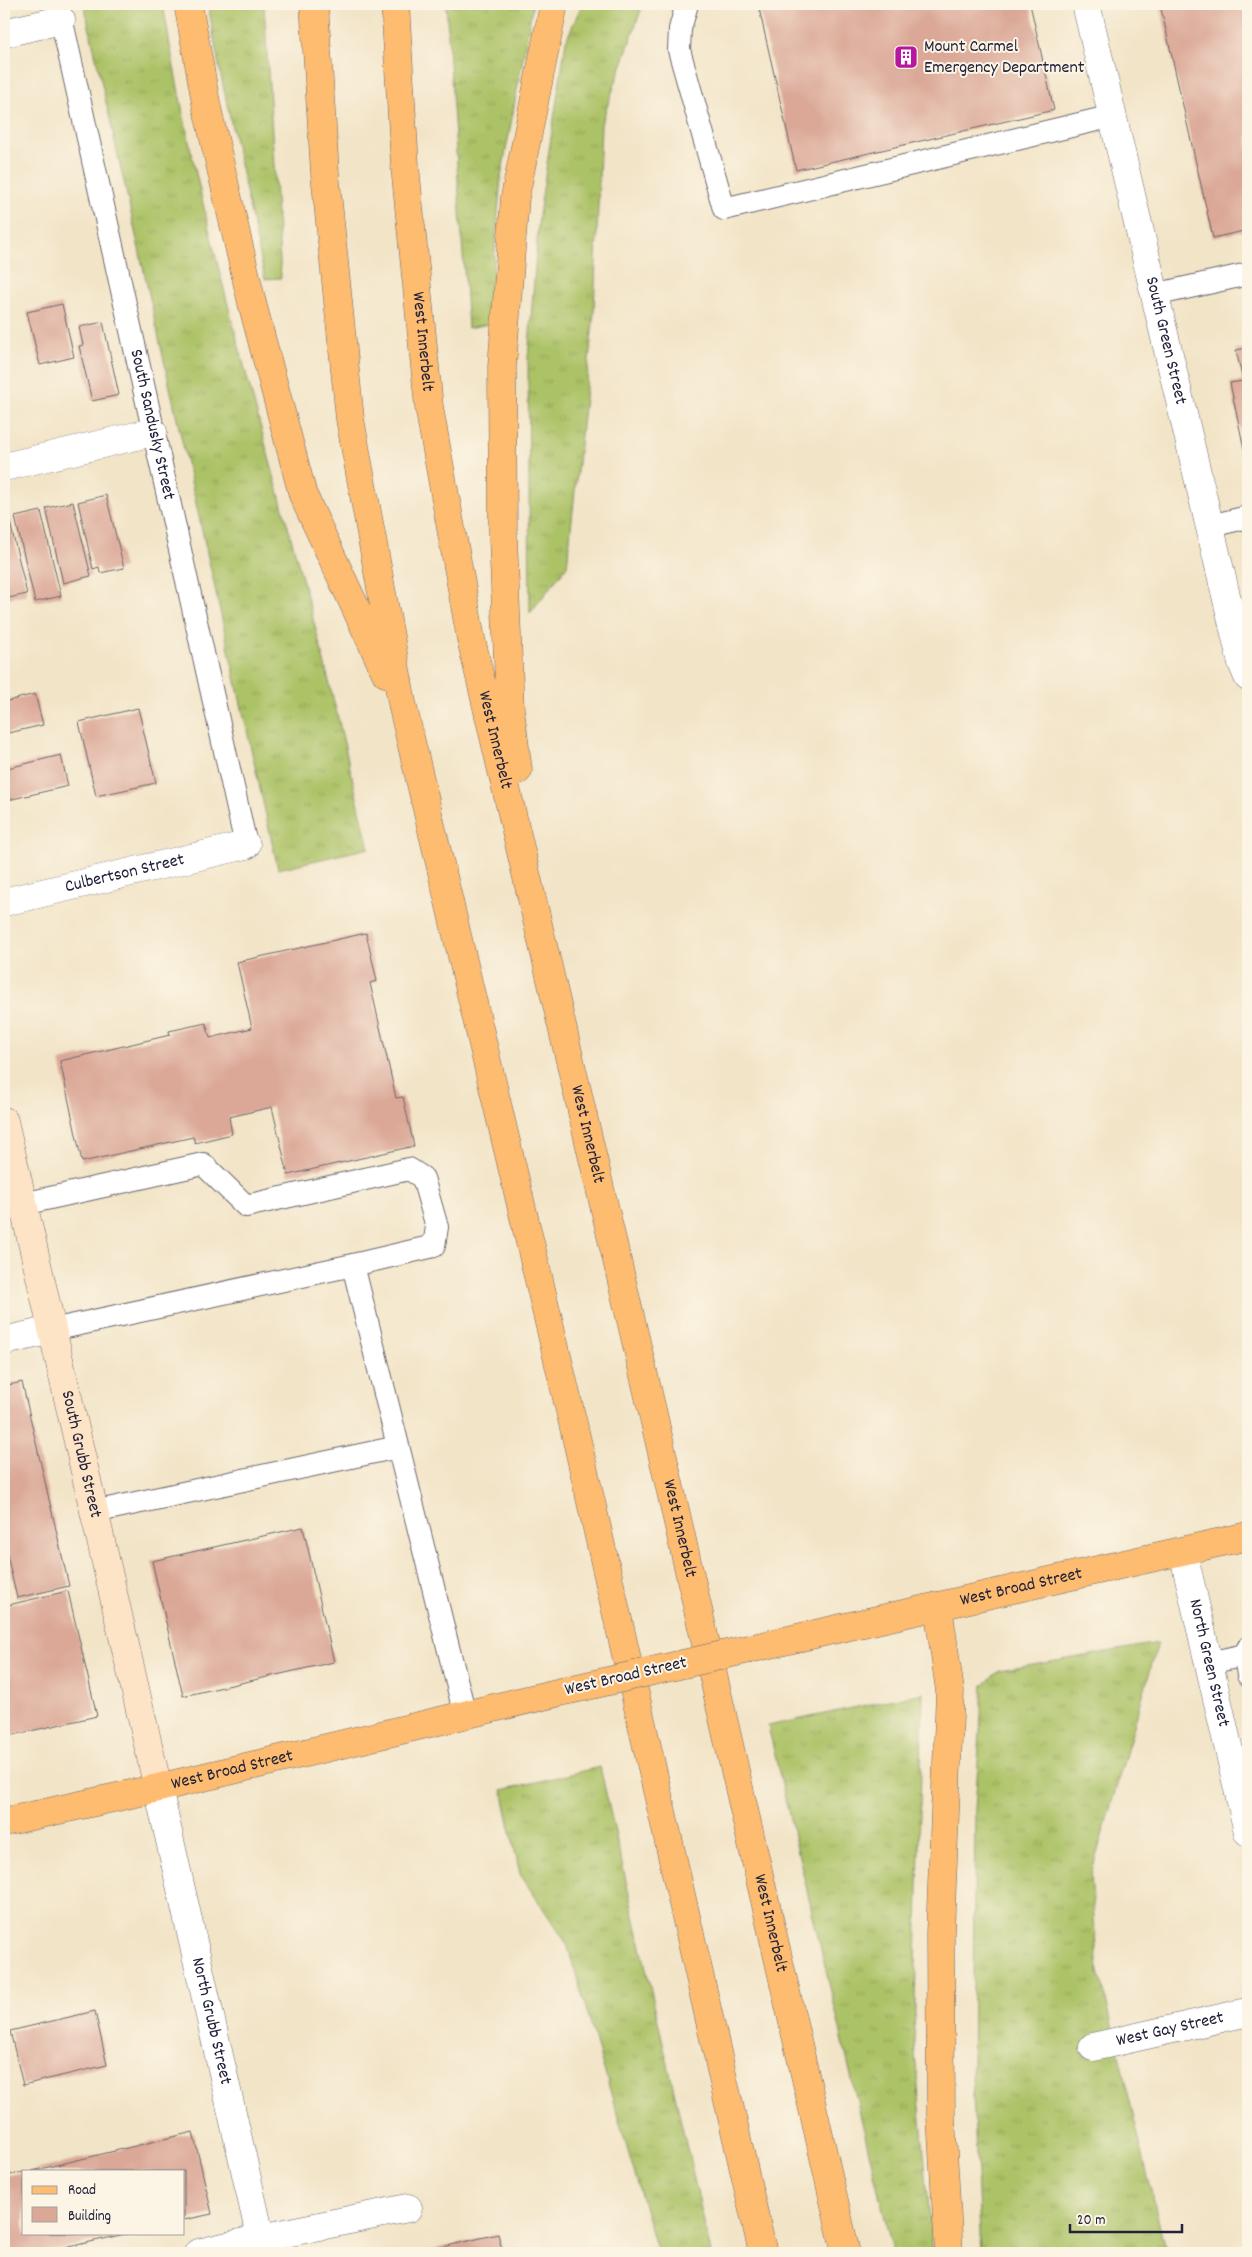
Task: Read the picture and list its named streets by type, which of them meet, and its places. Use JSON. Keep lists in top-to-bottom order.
{
  "streets": {
    "main road": ["West Innerbelt", "West Broad Street"],
    "street": [
      "South Green Street",
      "Culbertson Street",
      "South Grubb Street",
      "North Green Street",
      "North Grubb Street",
      "West Gay Street"
    ],
    "lane": ["South Sandusky Street"]
  },
  "crossings": [
    ["South Sandusky Street", "Culbertson Street"],
    ["South Grubb Street", "West Broad Street"],
    ["South Grubb Street", "North Grubb Street"],
    ["West Broad Street", "North Green Street"],
    ["West Broad Street", "North Grubb Street"]
  ],
  "places": {
    "building": ["Mount Carmel Emergency Department"]
  },
  "legend": ["Road", "Building"],
  "scale_bar": "20 m"
}
